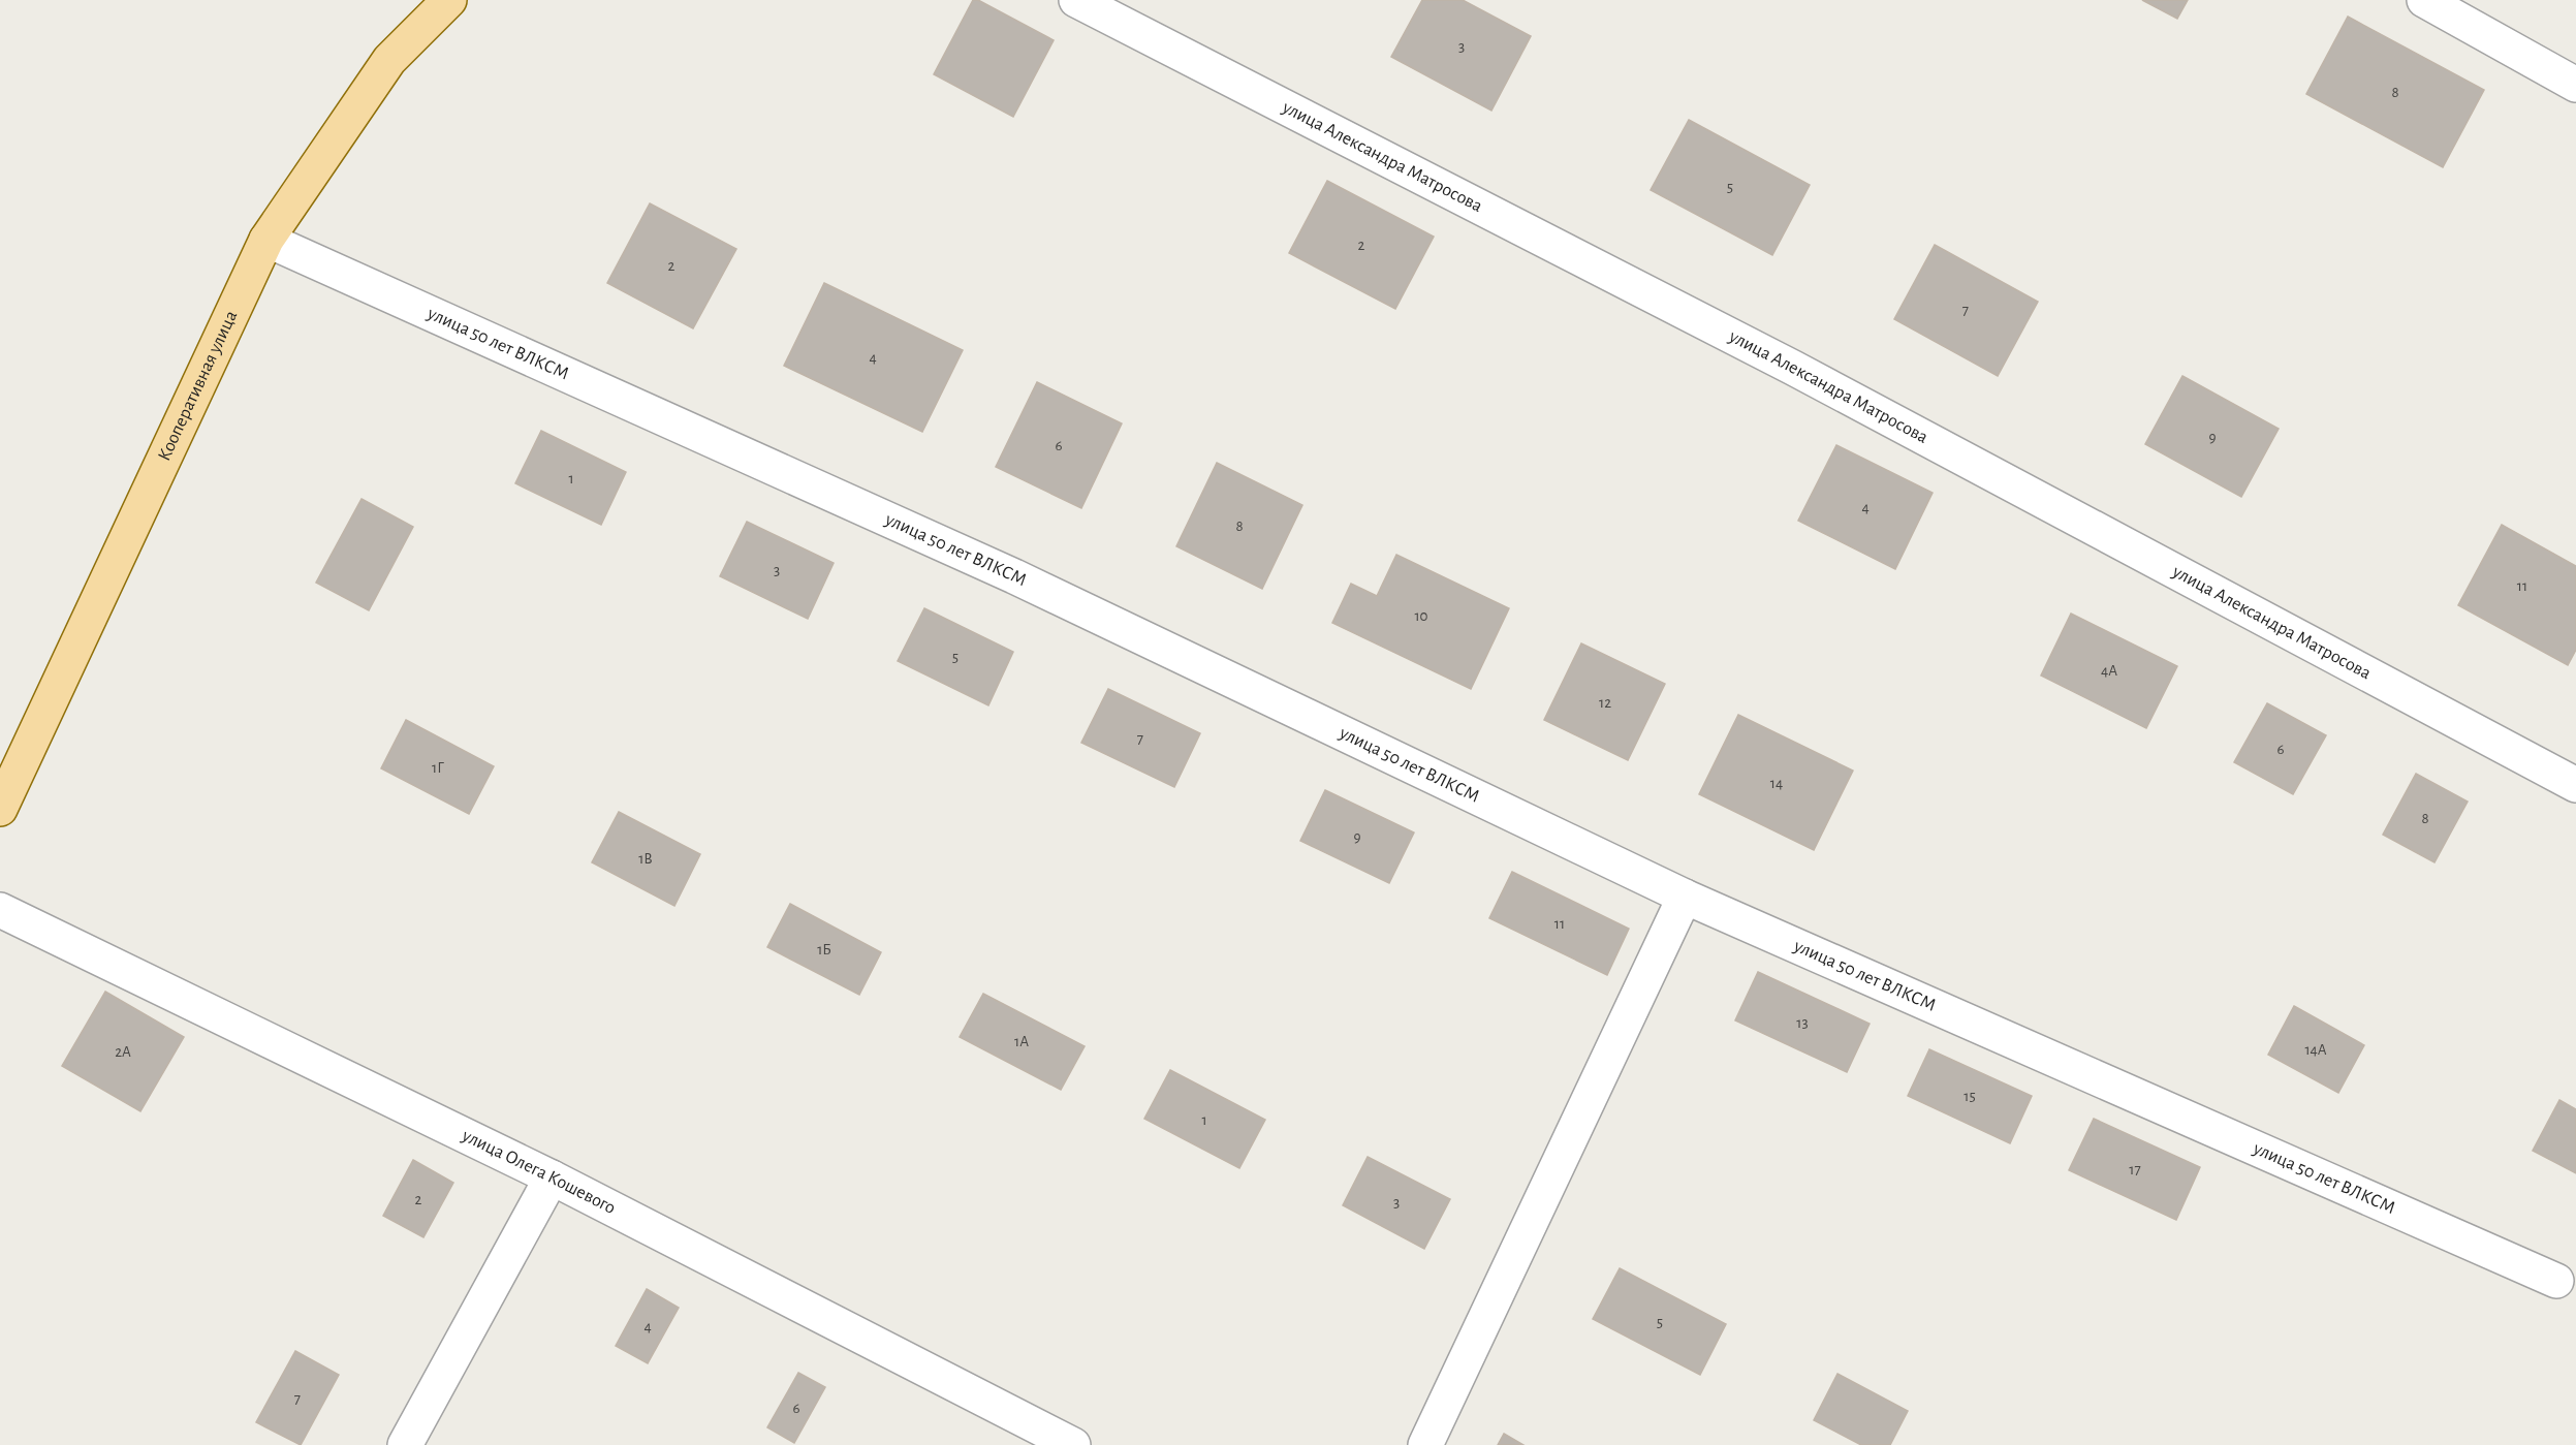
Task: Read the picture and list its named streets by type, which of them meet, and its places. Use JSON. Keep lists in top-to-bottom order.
{
  "streets": {
    "main road": ["Кооперативная улица"],
    "street": ["улица Александра Матросова", "улица 50 лет ВЛКСМ", "улица Олега Кошевого"]
  },
  "crossings": [
    ["улица 50 лет ВЛКСМ", "Кооперативная улица"]
  ],
  "house_numbers": [
    "3",
    "8",
    "5",
    "2",
    "2",
    "7",
    "4",
    "9",
    "6",
    "1",
    "4",
    "8",
    "3",
    "11",
    "10",
    "5",
    "4А",
    "12",
    "7",
    "6",
    "1Г",
    "14",
    "8",
    "9",
    "1В",
    "11",
    "1Б",
    "13",
    "1А",
    "14А",
    "2А",
    "15",
    "1",
    "17",
    "2",
    "3",
    "5",
    "4",
    "7",
    "6"
  ]
}
